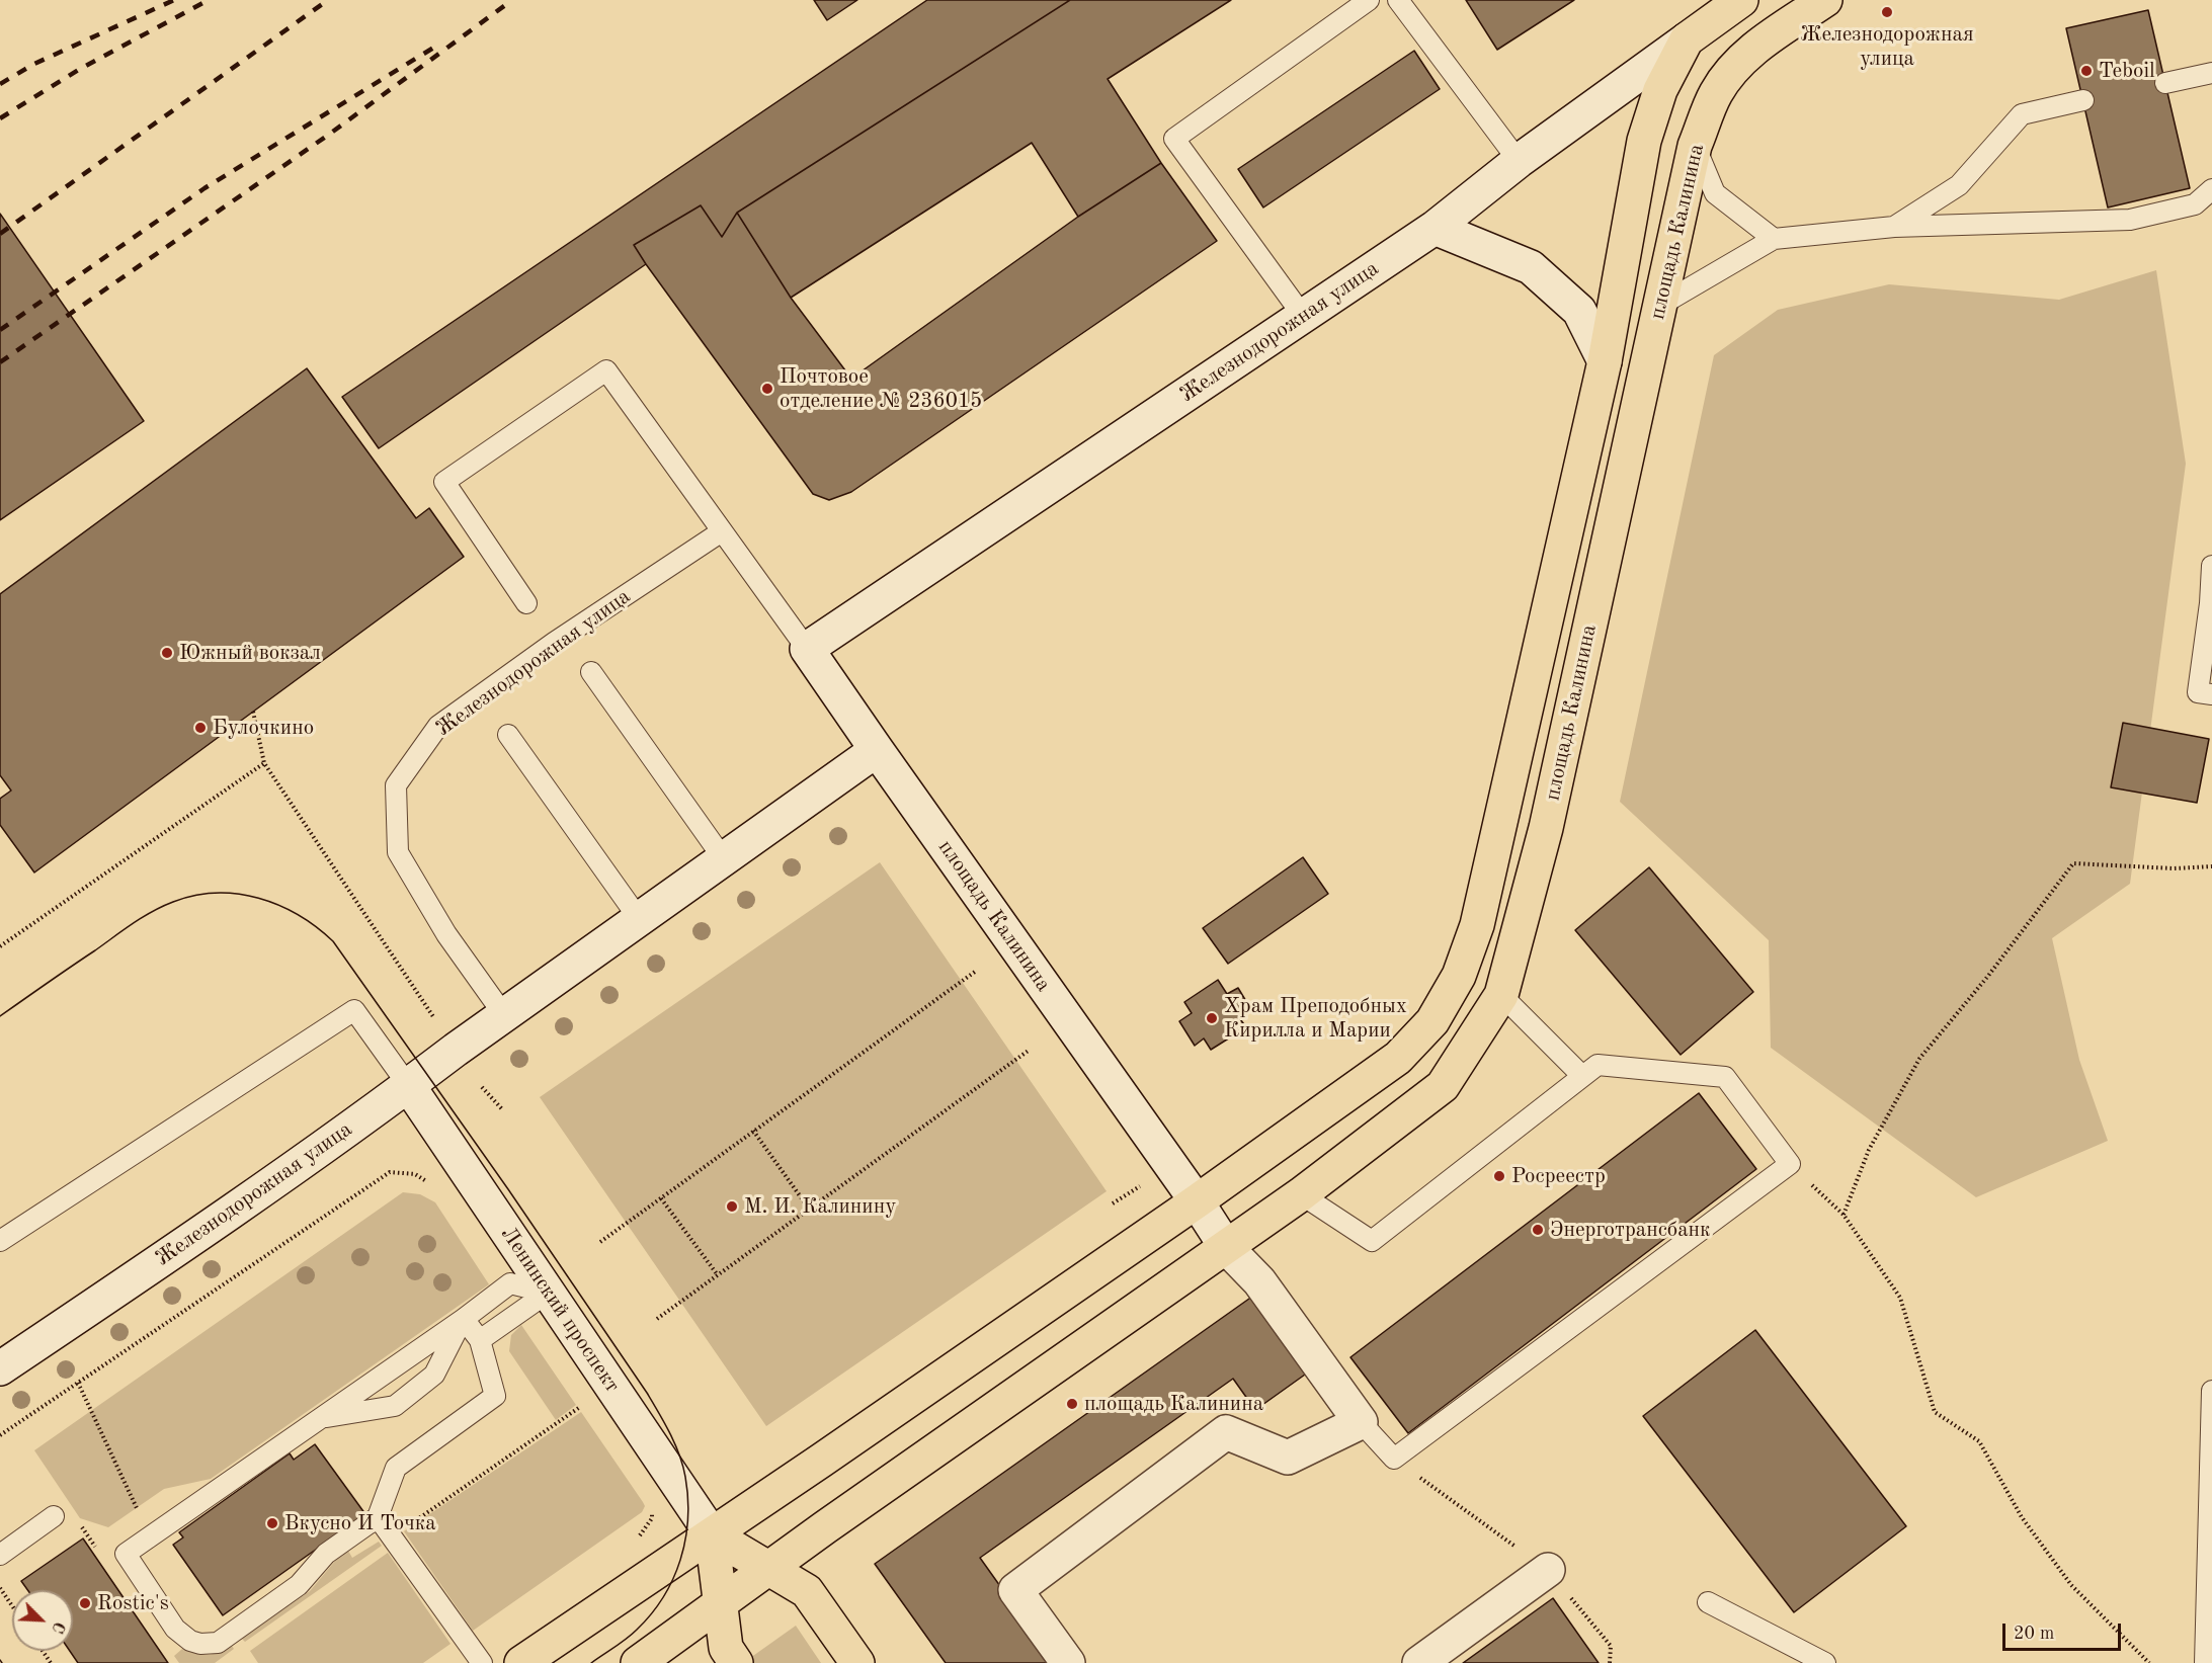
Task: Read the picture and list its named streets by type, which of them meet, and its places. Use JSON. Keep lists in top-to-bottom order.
{
  "streets": {
    "main road": ["площадь Калинина", "Железнодорожная улица", "Ленинский проспект"]
  },
  "crossings": [
    ["площадь Калинина", "Железнодорожная улица"],
    ["площадь Калинина", "Ленинский проспект"],
    ["Железнодорожная улица", "Ленинский проспект"]
  ],
  "places": [
    "Железнодорожная улица",
    "Teboil",
    "Почтовое отделение № 236015",
    "Южный вокзал",
    "Булочкино",
    "Храм Преподобных Кирилла и Марии",
    "Росреестр",
    "М. И. Калинину",
    "Энерготрансбанк",
    "площадь Калинина",
    "Вкусно И Точка",
    "Rostic's"
  ],
  "scale_bar": "20 m",
  "north": "bottom right"
}
